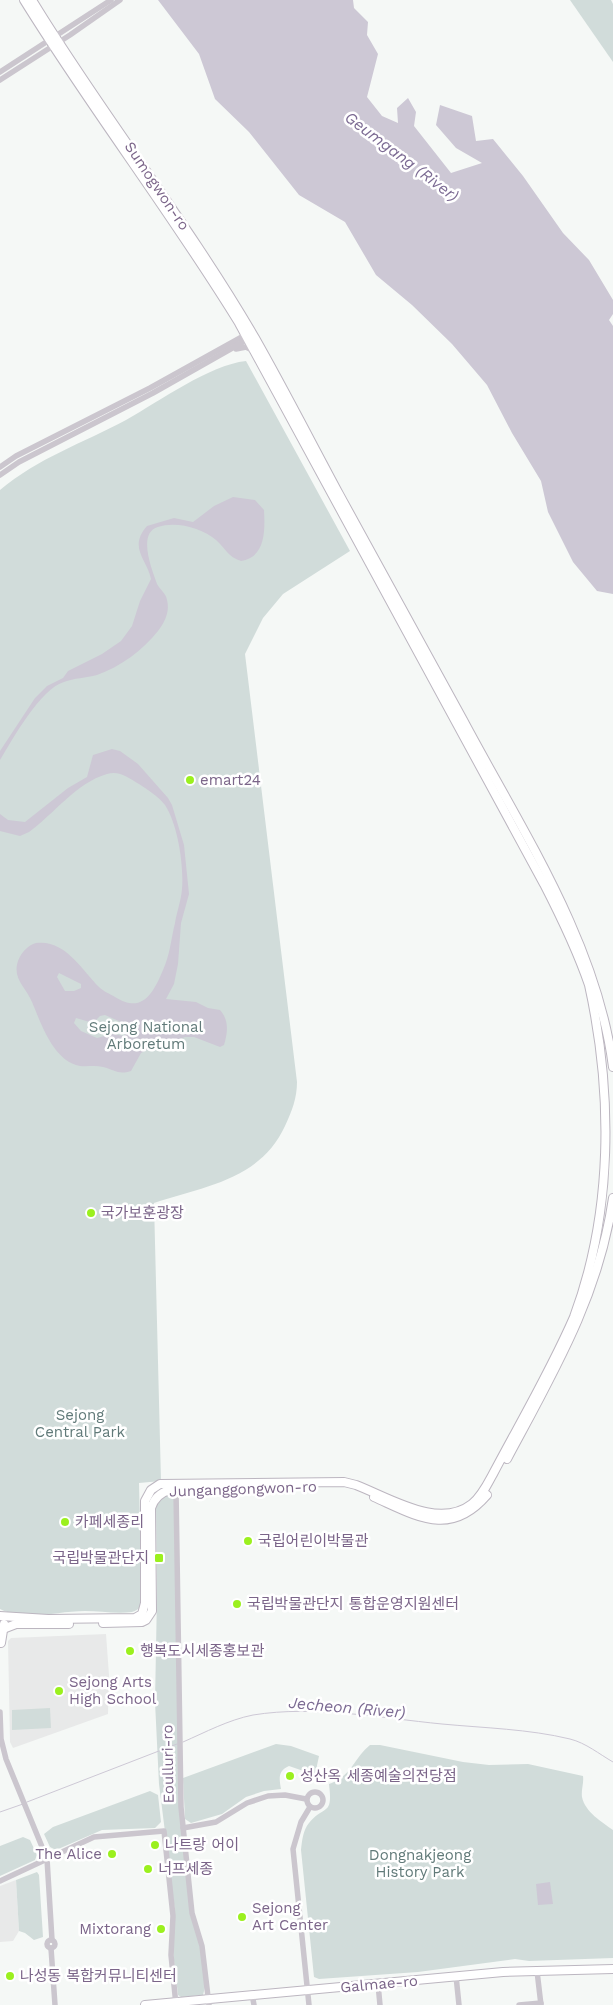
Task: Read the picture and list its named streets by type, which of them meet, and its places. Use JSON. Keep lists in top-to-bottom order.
{
  "streets": {
    "main road": ["Sumogwon-ro", "Junganggongwon-ro", "Galmae-ro"],
    "street": ["Eoulluri-ro"]
  },
  "crossings": [
    ["Junganggongwon-ro", "Eoulluri-ro"],
    ["Eoulluri-ro", "Galmae-ro"]
  ],
  "water": ["Geumgang (River)", "Jecheon (River)"],
  "parks": ["Sejong National Arboretum", "Sejong Central Park", "Dongnakjeong History Park"],
  "places": {
    "other": [
      "emart24",
      "국가보훈광장",
      "카페세종리",
      "국립어린이박물관",
      "국립박물관단지 통합운영지원센터",
      "행복도시세종홍보관",
      "Sejong Arts High School",
      "성산옥 세종예술의전당점",
      "나트랑 어이",
      "The Alice",
      "너프세종",
      "Sejong Art Center",
      "Mixtorang",
      "나성동 복합커뮤니티센터"
    ],
    "transit": ["국립박물관단지"]
  }
}
